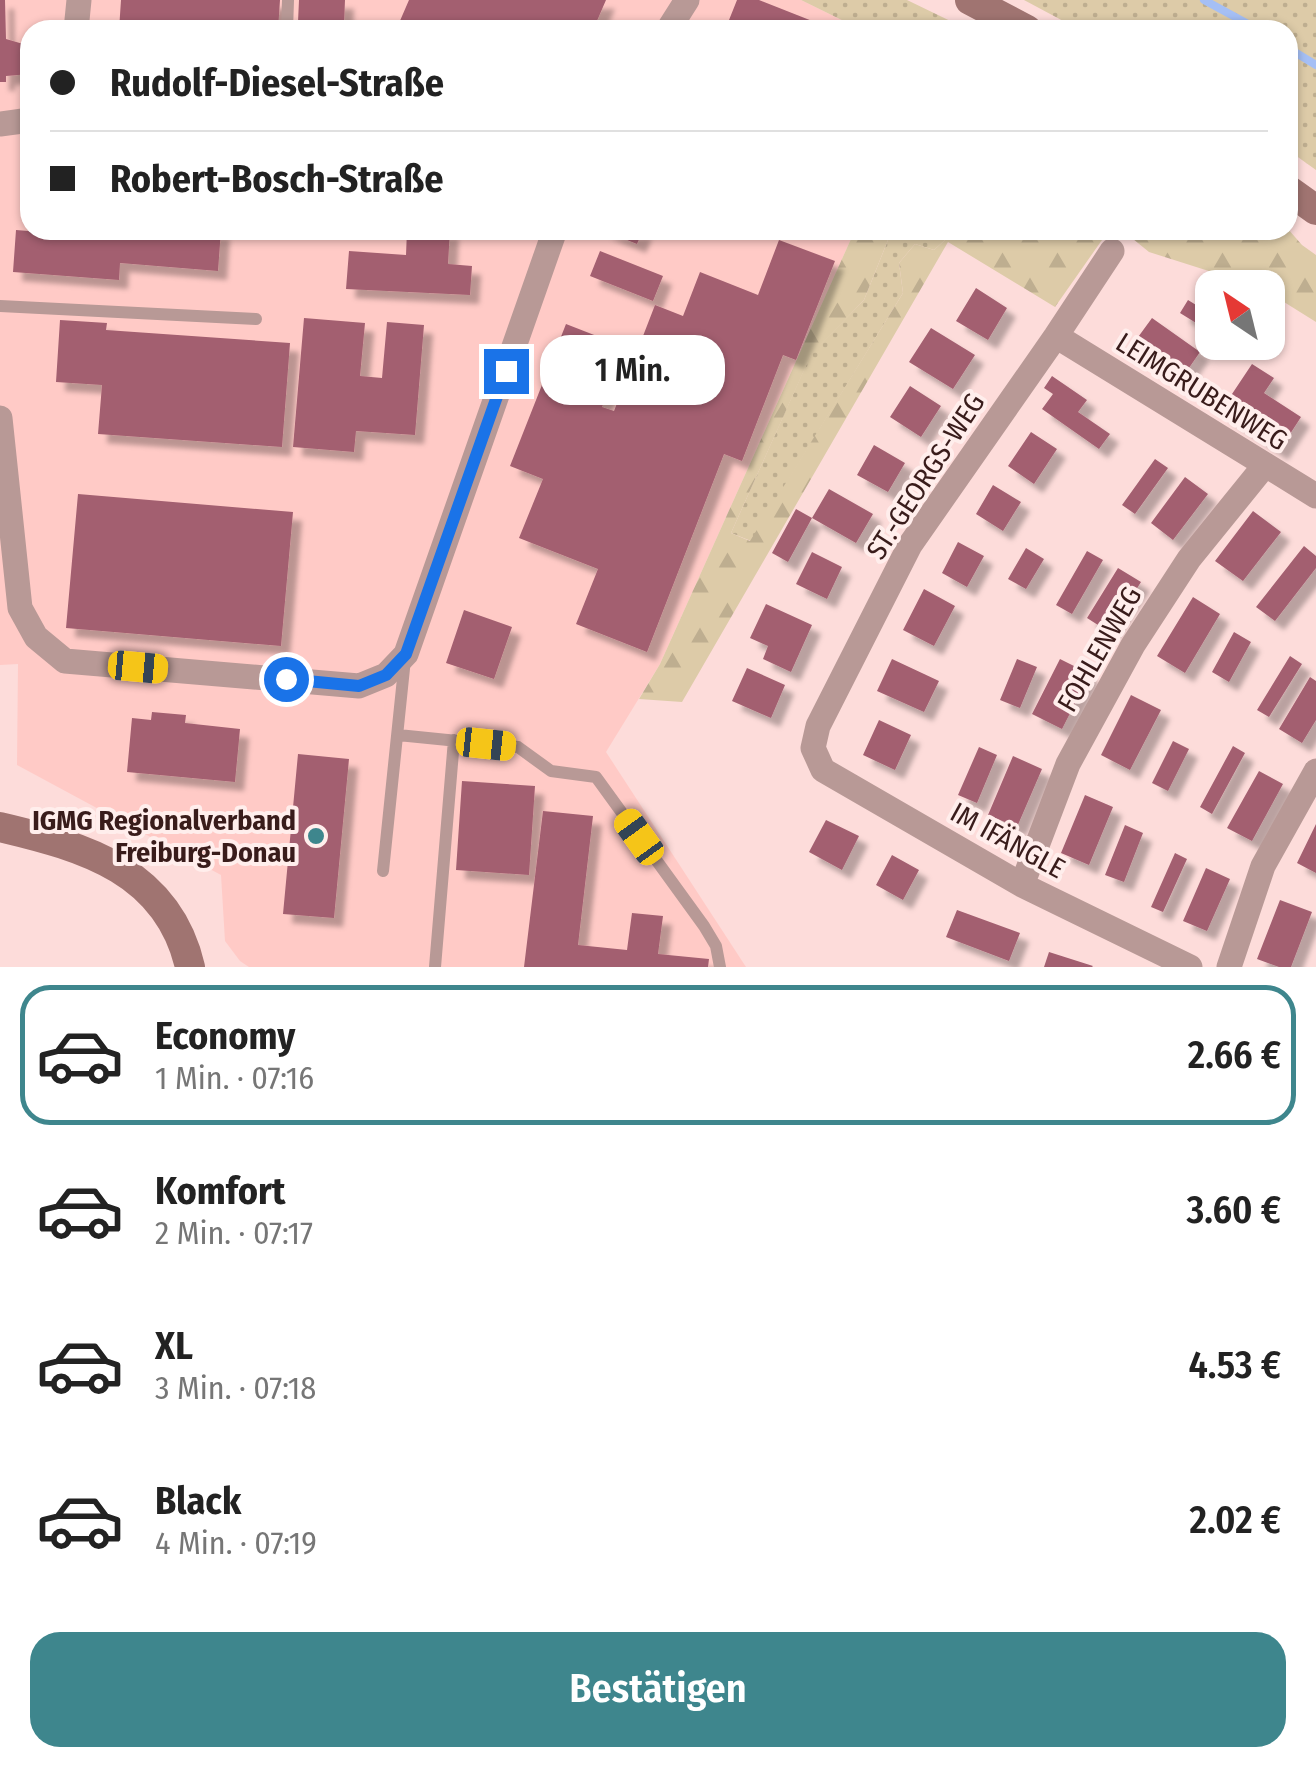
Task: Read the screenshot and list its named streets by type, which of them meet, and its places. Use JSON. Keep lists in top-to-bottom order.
{
  "streets": {
    "street": [
      "LEIMGRUBENWEG",
      "ST.-GEORGS-WEG",
      "FOHLENWEG",
      "IM IFÄNGLE"
    ]
  },
  "crossings": [
    ["LEIMGRUBENWEG", "ST.-GEORGS-WEG"],
    ["LEIMGRUBENWEG", "FOHLENWEG"],
    ["ST.-GEORGS-WEG", "IM IFÄNGLE"],
    ["FOHLENWEG", "IM IFÄNGLE"]
  ],
  "places": ["IGMG Regionalverband Freiburg-Donau"],
  "north": "top left",
  "page": {
    "banner": ["Rudolf-Diesel-Straße", "Robert-Bosch-Straße"],
    "bubble": "1 Min.",
    "list": [
      {
        "name": "Economy",
        "note": "1 Min. · 07:16",
        "value": "2.66 €"
      },
      {
        "name": "Komfort",
        "note": "2 Min. · 07:17",
        "value": "3.60 €"
      },
      {
        "name": "XL",
        "note": "3 Min. · 07:18",
        "value": "4.53 €"
      },
      {
        "name": "Black",
        "note": "4 Min. · 07:19",
        "value": "2.02 €"
      }
    ],
    "buttons": "Bestätigen"
  }
}
